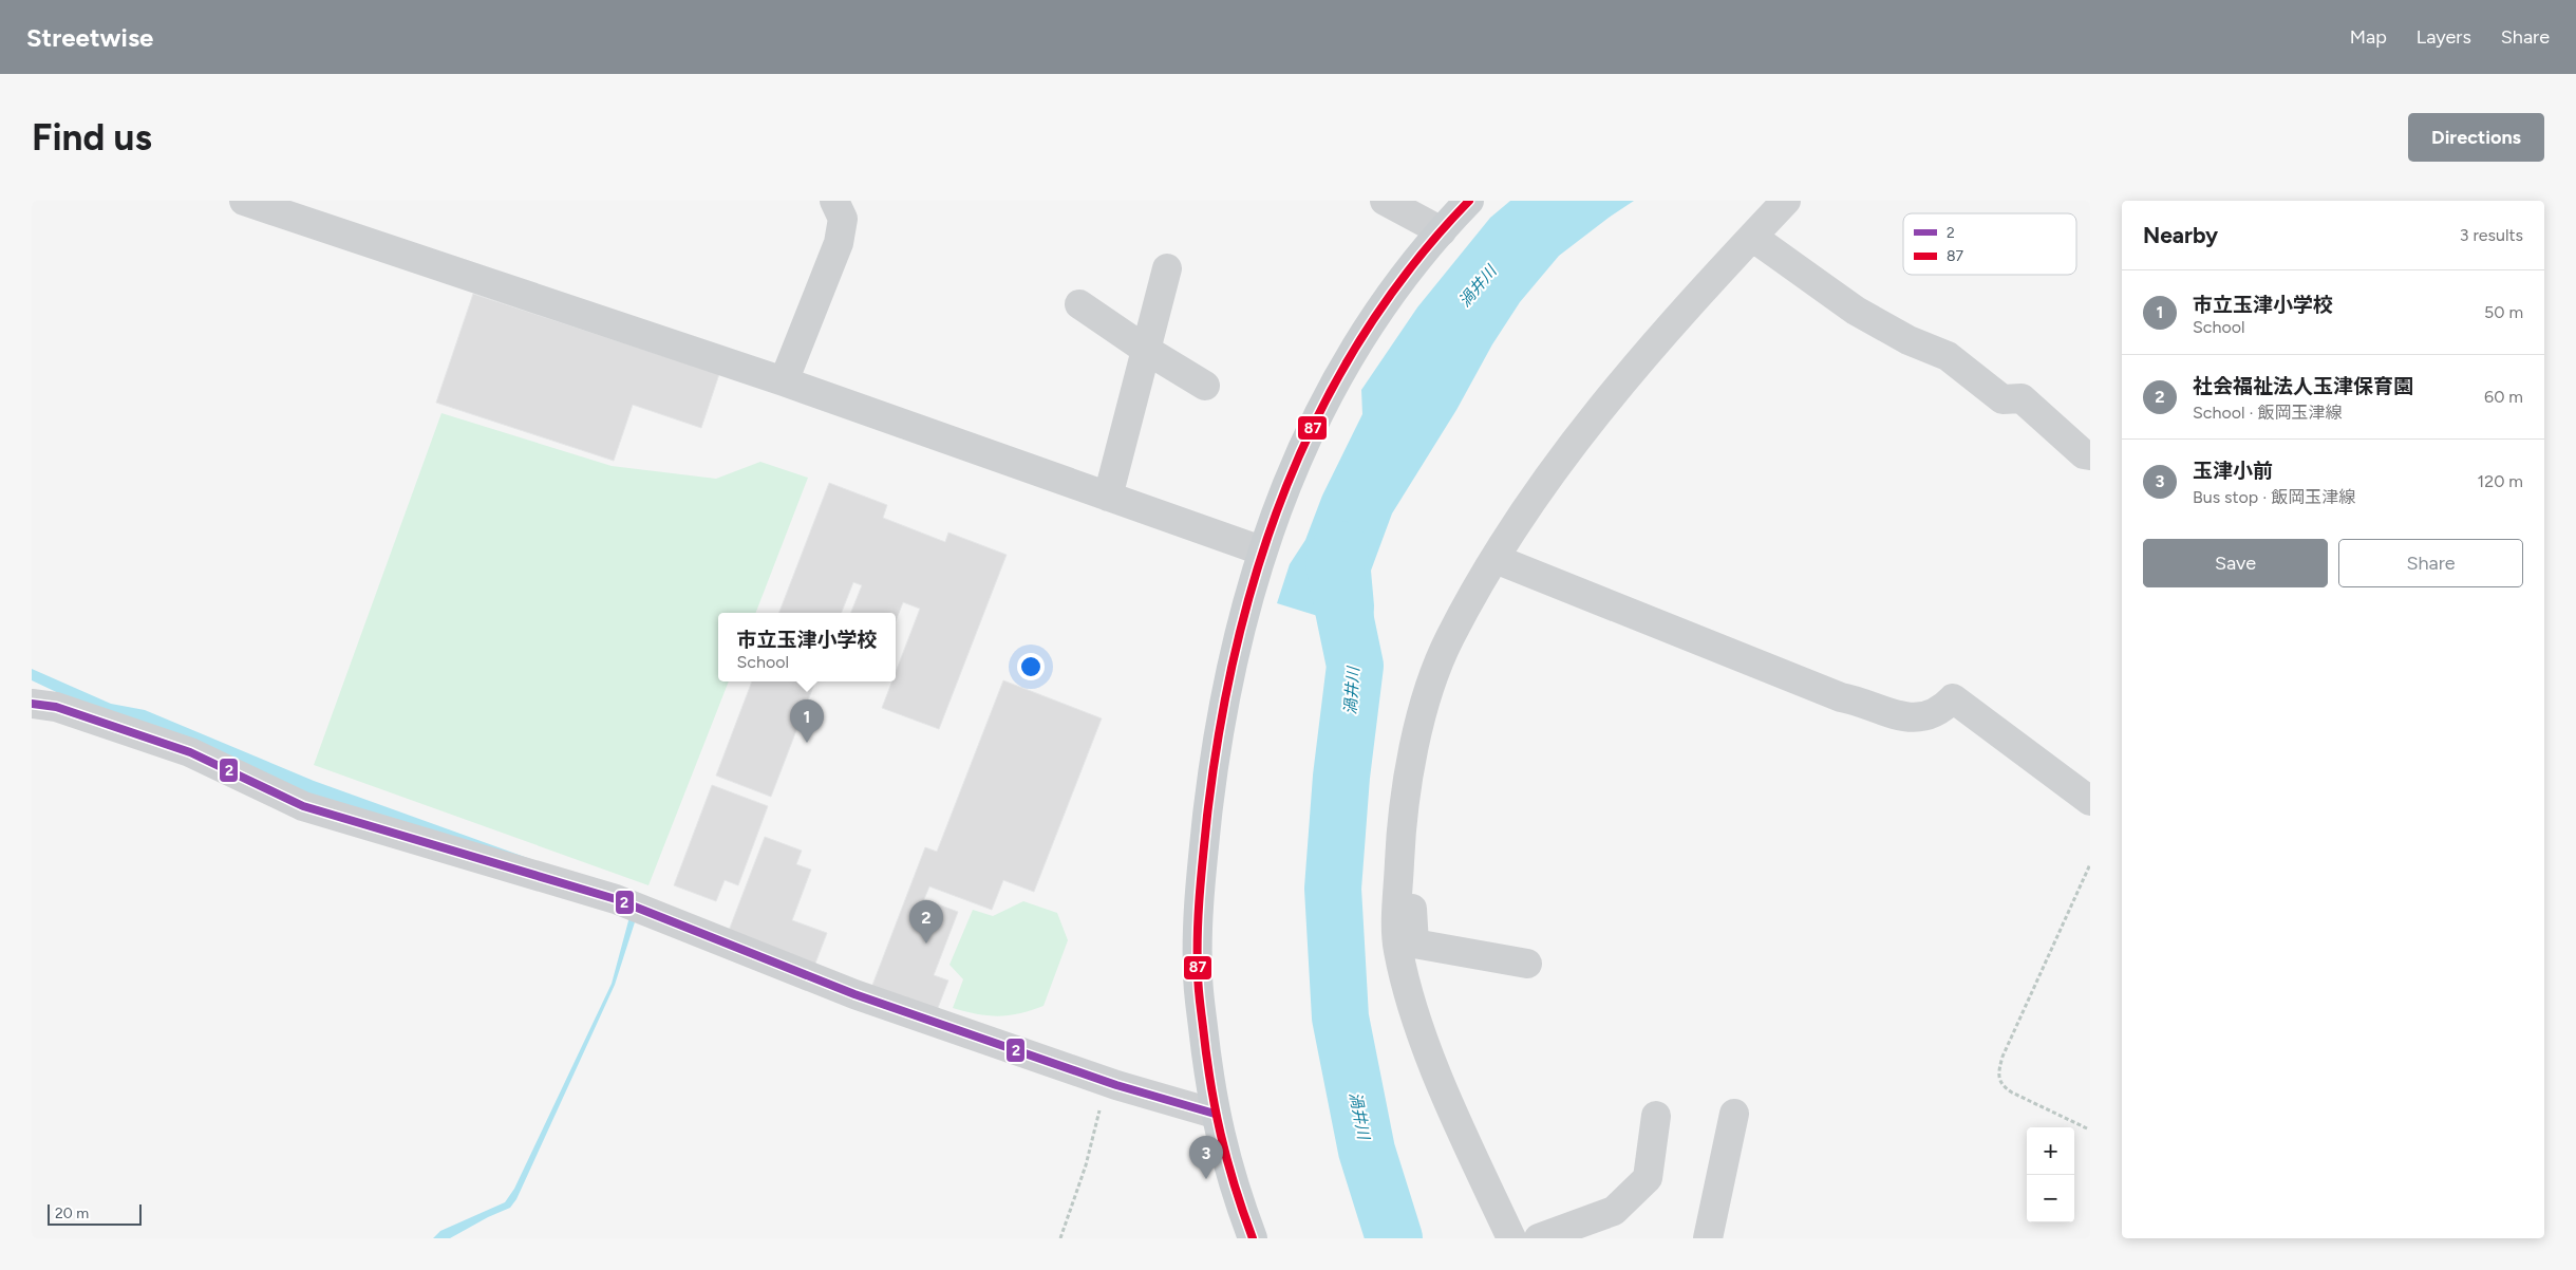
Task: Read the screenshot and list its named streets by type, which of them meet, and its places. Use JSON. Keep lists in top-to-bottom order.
{
  "water": ["渦井川"],
  "lines": ["transit line 87", "transit line 2"],
  "legend": ["2", "87"],
  "scale_bar": "20 m",
  "page": {
    "header": "Streetwise",
    "nav": ["Map", "Layers", "Share"],
    "buttons": [
      "Directions",
      ["Save", "Share"]
    ],
    "title": "Find us",
    "heading": ["Nearby", "3 results"],
    "list": [
      {
        "mark": "1",
        "name": "市立玉津小学校",
        "note": "School",
        "value": "50 m"
      },
      {
        "mark": "2",
        "name": "社会福祉法人玉津保育園",
        "note": "School · 飯岡玉津線",
        "value": "60 m"
      },
      {
        "mark": "3",
        "name": "玉津小前",
        "note": "Bus stop · 飯岡玉津線",
        "value": "120 m"
      }
    ],
    "popup": ["市立玉津小学校", "School"],
    "pins": ["1", "2", "3"],
    "map_buttons": ["+", "−"],
    "scale": "20 m"
  }
}
